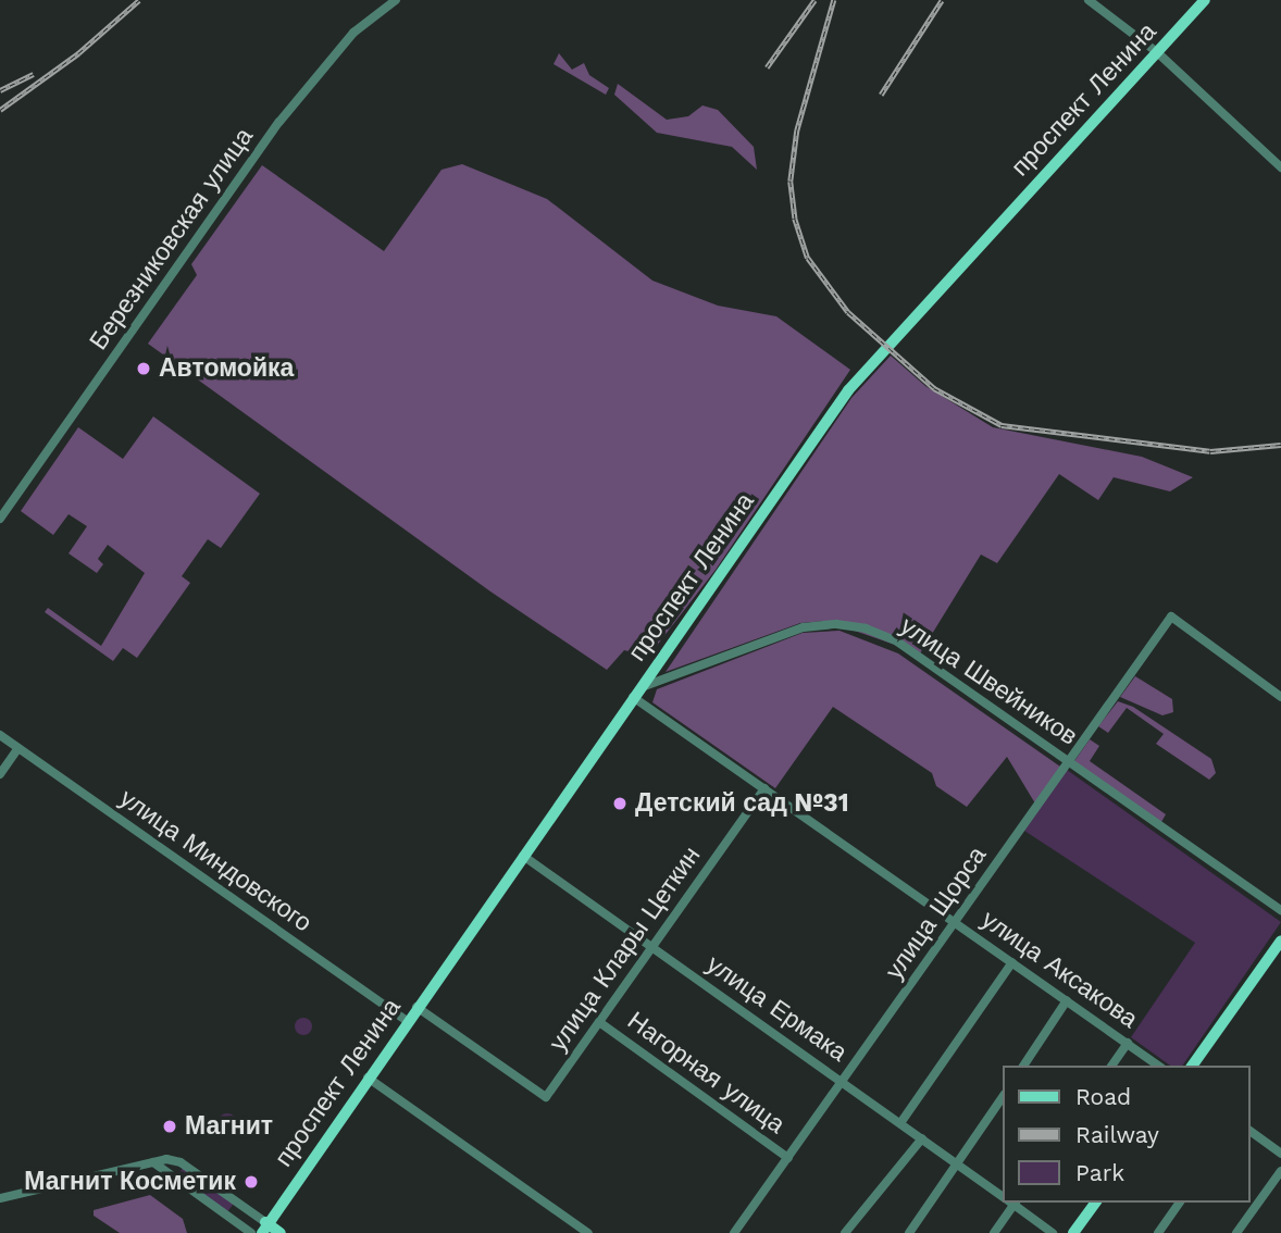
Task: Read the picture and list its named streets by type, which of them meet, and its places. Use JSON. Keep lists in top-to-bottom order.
{
  "streets": {
    "main road": ["проспект Ленина"],
    "street": [
      "Березниковская улица",
      "улица Швейников",
      "улица Миндовского",
      "улица Щорса",
      "улица Клары Цеткин",
      "улица Аксакова",
      "улица Ермака",
      "Нагорная улица"
    ]
  },
  "crossings": [
    ["проспект Ленина", "улица Швейников"],
    ["проспект Ленина", "улица Миндовского"],
    ["проспект Ленина", "улица Клары Цеткин"],
    ["проспект Ленина", "улица Аксакова"],
    ["проспект Ленина", "улица Ермака"],
    ["улица Швейников", "улица Щорса"],
    ["улица Швейников", "улица Аксакова"],
    ["улица Щорса", "улица Аксакова"],
    ["улица Щорса", "улица Ермака"],
    ["улица Щорса", "Нагорная улица"],
    ["улица Клары Цеткин", "улица Аксакова"],
    ["улица Клары Цеткин", "улица Ермака"],
    ["улица Клары Цеткин", "Нагорная улица"]
  ],
  "places": [
    "Автомойка",
    "Детский сад №31",
    "Магнит",
    "Магнит Косметик"
  ],
  "legend": ["Road", "Railway", "Park"]
}
